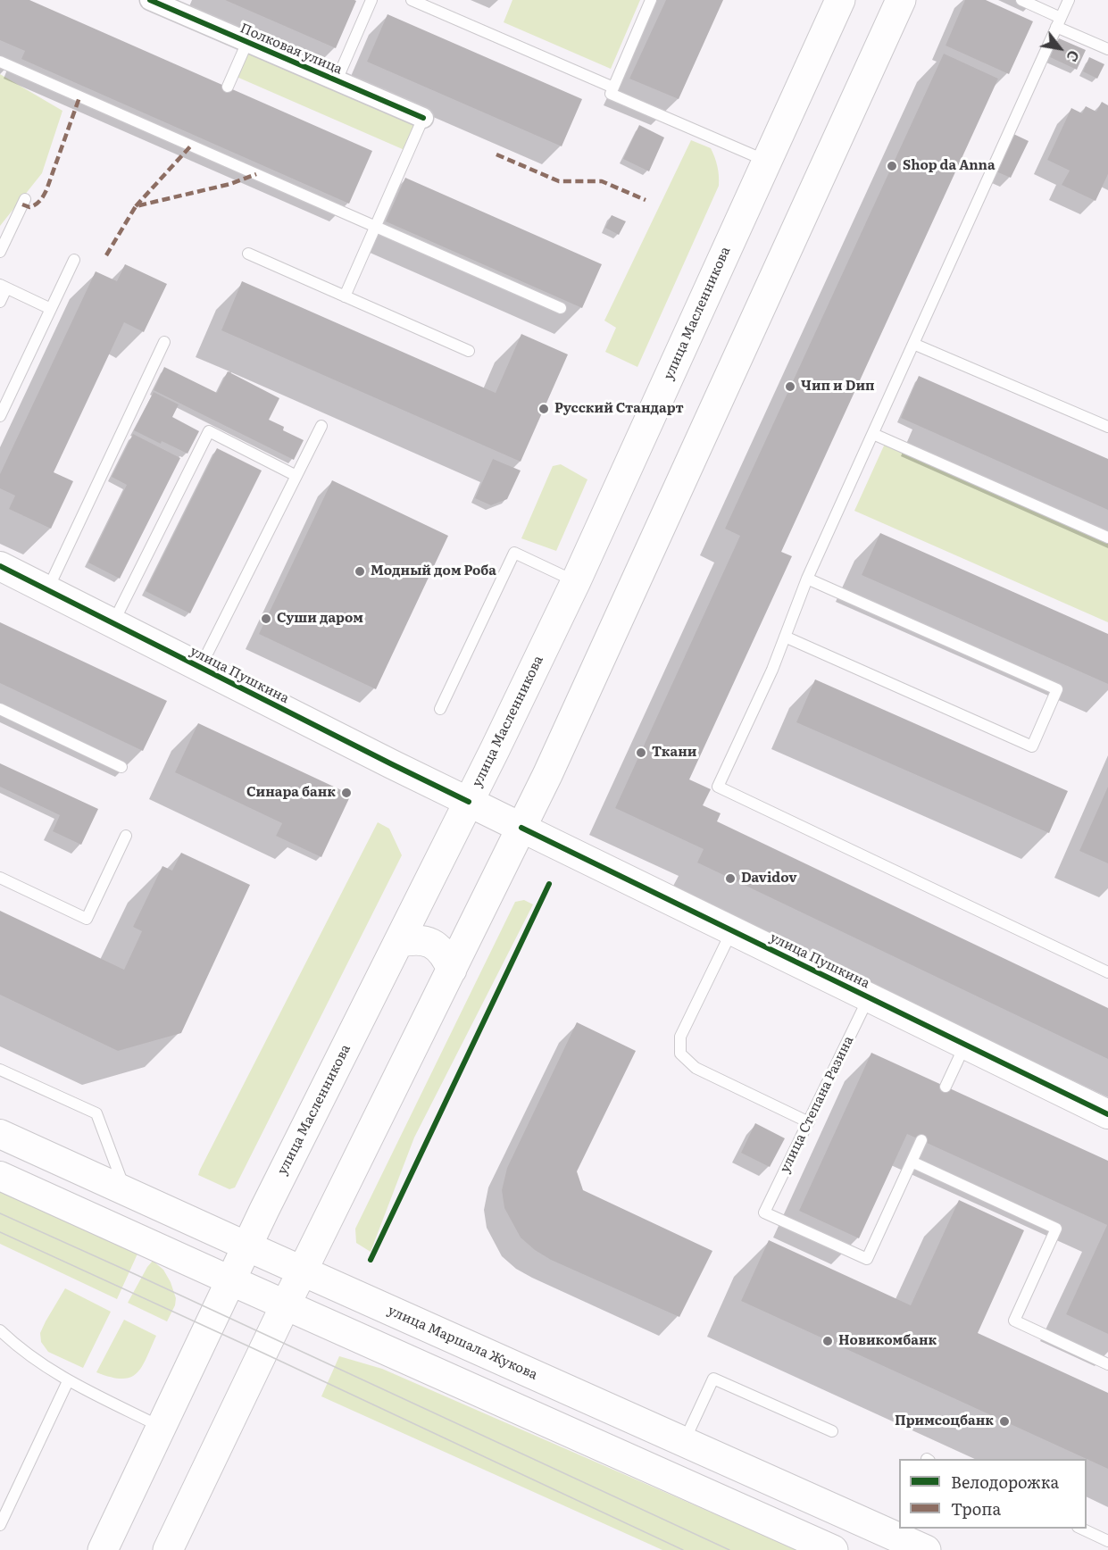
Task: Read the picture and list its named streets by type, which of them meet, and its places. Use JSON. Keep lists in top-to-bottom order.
{
  "streets": {
    "main road": ["улица Масленникова", "улица Пушкина", "улица Маршала Жукова"],
    "street": ["Полковая улица"],
    "lane": ["улица Степана Разина"]
  },
  "crossings": [
    ["улица Масленникова", "улица Пушкина"],
    ["улица Масленникова", "улица Маршала Жукова"],
    ["улица Пушкина", "улица Степана Разина"]
  ],
  "places": [
    "Shop da Anna",
    "Чип и Dип",
    "Русский Стандарт",
    "Модный дом Роба",
    "Суши даром",
    "Ткани",
    "Синара банк",
    "Davidov",
    "Новикомбанк",
    "Примсоцбанк"
  ],
  "legend": ["Велодорожка", "Тропа"],
  "north": "bottom right"
}
